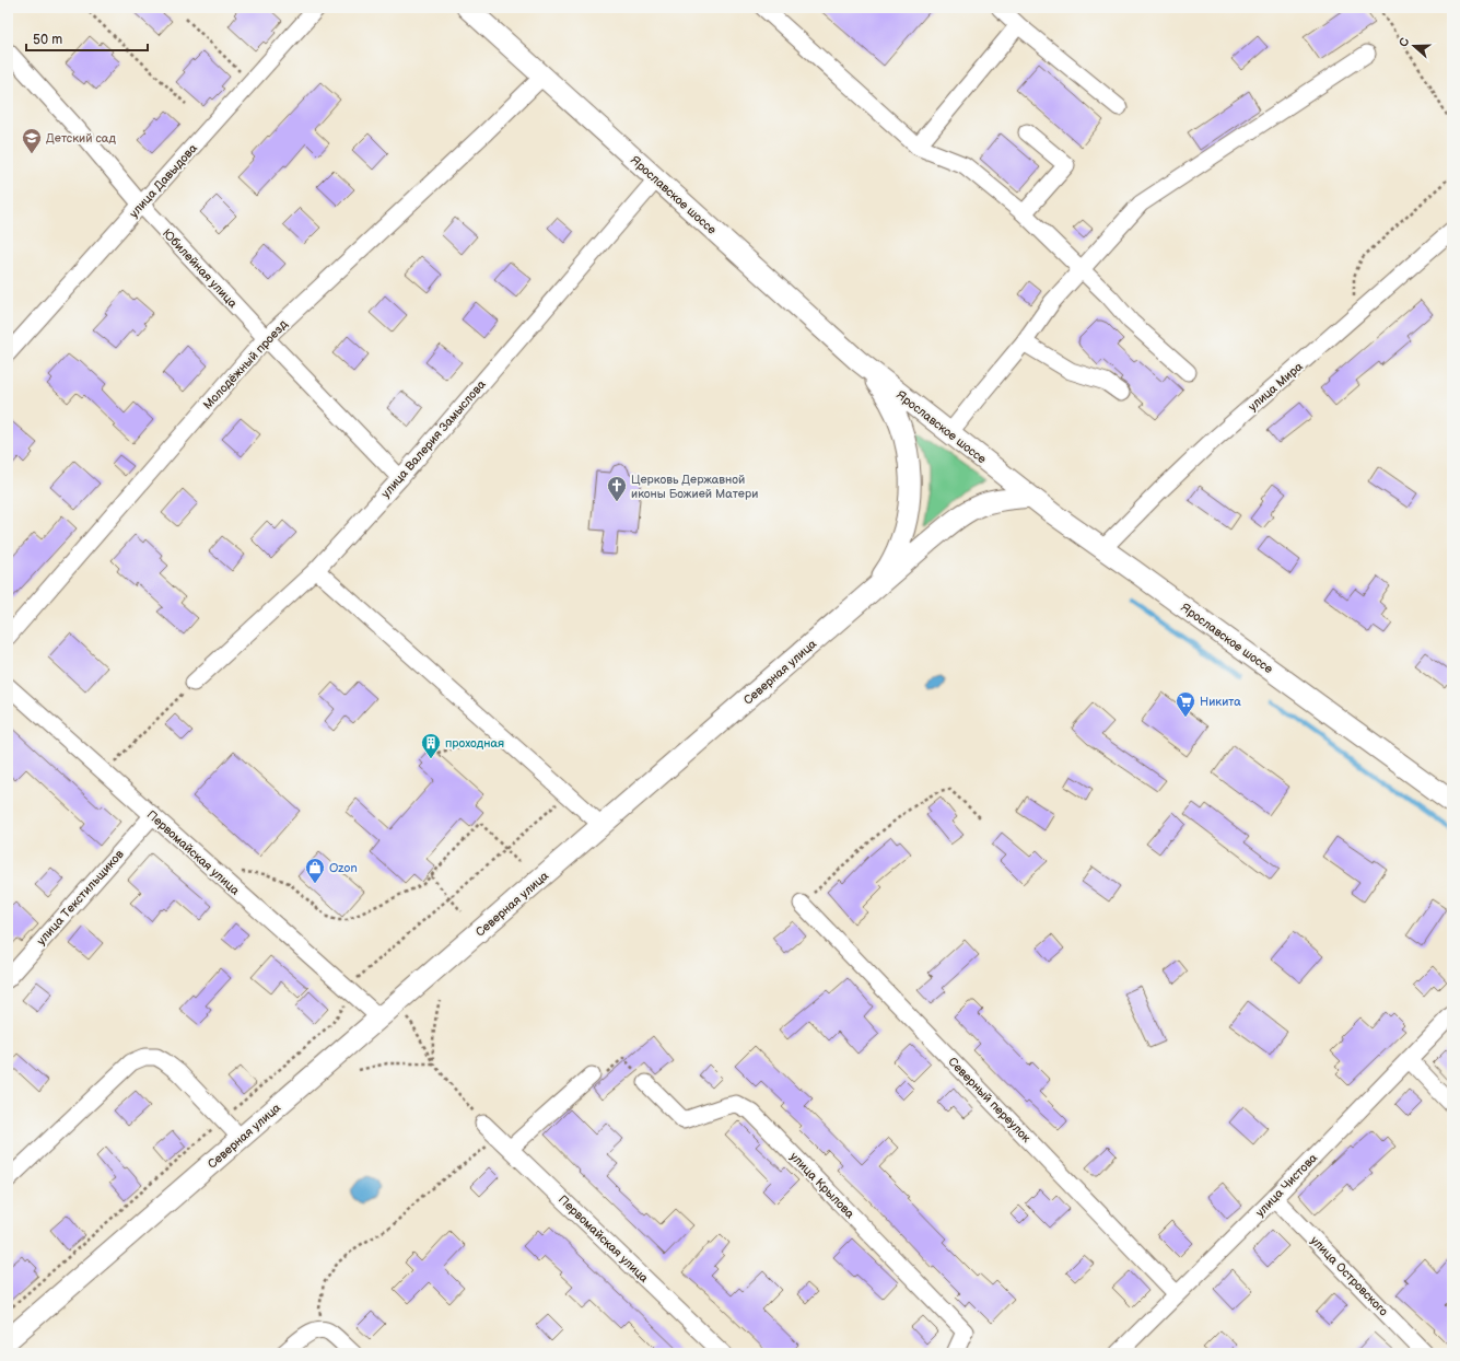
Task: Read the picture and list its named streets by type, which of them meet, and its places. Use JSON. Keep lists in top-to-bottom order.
{
  "streets": {
    "main road": ["Ярославское шоссе", "Северная улица"],
    "street": [
      "улица Давыдова",
      "Юбилейная улица",
      "Молодёжный проезд",
      "улица Мира",
      "улица Валерия Замыслова",
      "Первомайская улица",
      "улица Текстильщиков",
      "Северный переулок",
      "улица Крылова",
      "улица Чистова",
      "улица Островского"
    ]
  },
  "crossings": [
    ["улица Давыдова", "Юбилейная улица"],
    ["Ярославское шоссе", "Молодёжный проезд"],
    ["Ярославское шоссе", "улица Мира"],
    ["Ярославское шоссе", "улица Валерия Замыслова"],
    ["Ярославское шоссе", "Северная улица"],
    ["Юбилейная улица", "Молодёжный проезд"],
    ["Юбилейная улица", "улица Валерия Замыслова"],
    ["Северная улица", "Первомайская улица"],
    ["Первомайская улица", "улица Текстильщиков"],
    ["Северный переулок", "улица Чистова"],
    ["улица Чистова", "улица Островского"]
  ],
  "places": {
    "school or university": ["Детский сад"],
    "church": ["Церковь Державной иконы Божией Матери"],
    "supermarket": ["Никита"],
    "building": ["проходная"],
    "shop": ["Ozon"]
  },
  "scale_bar": "50 m",
  "north": "left"
}
